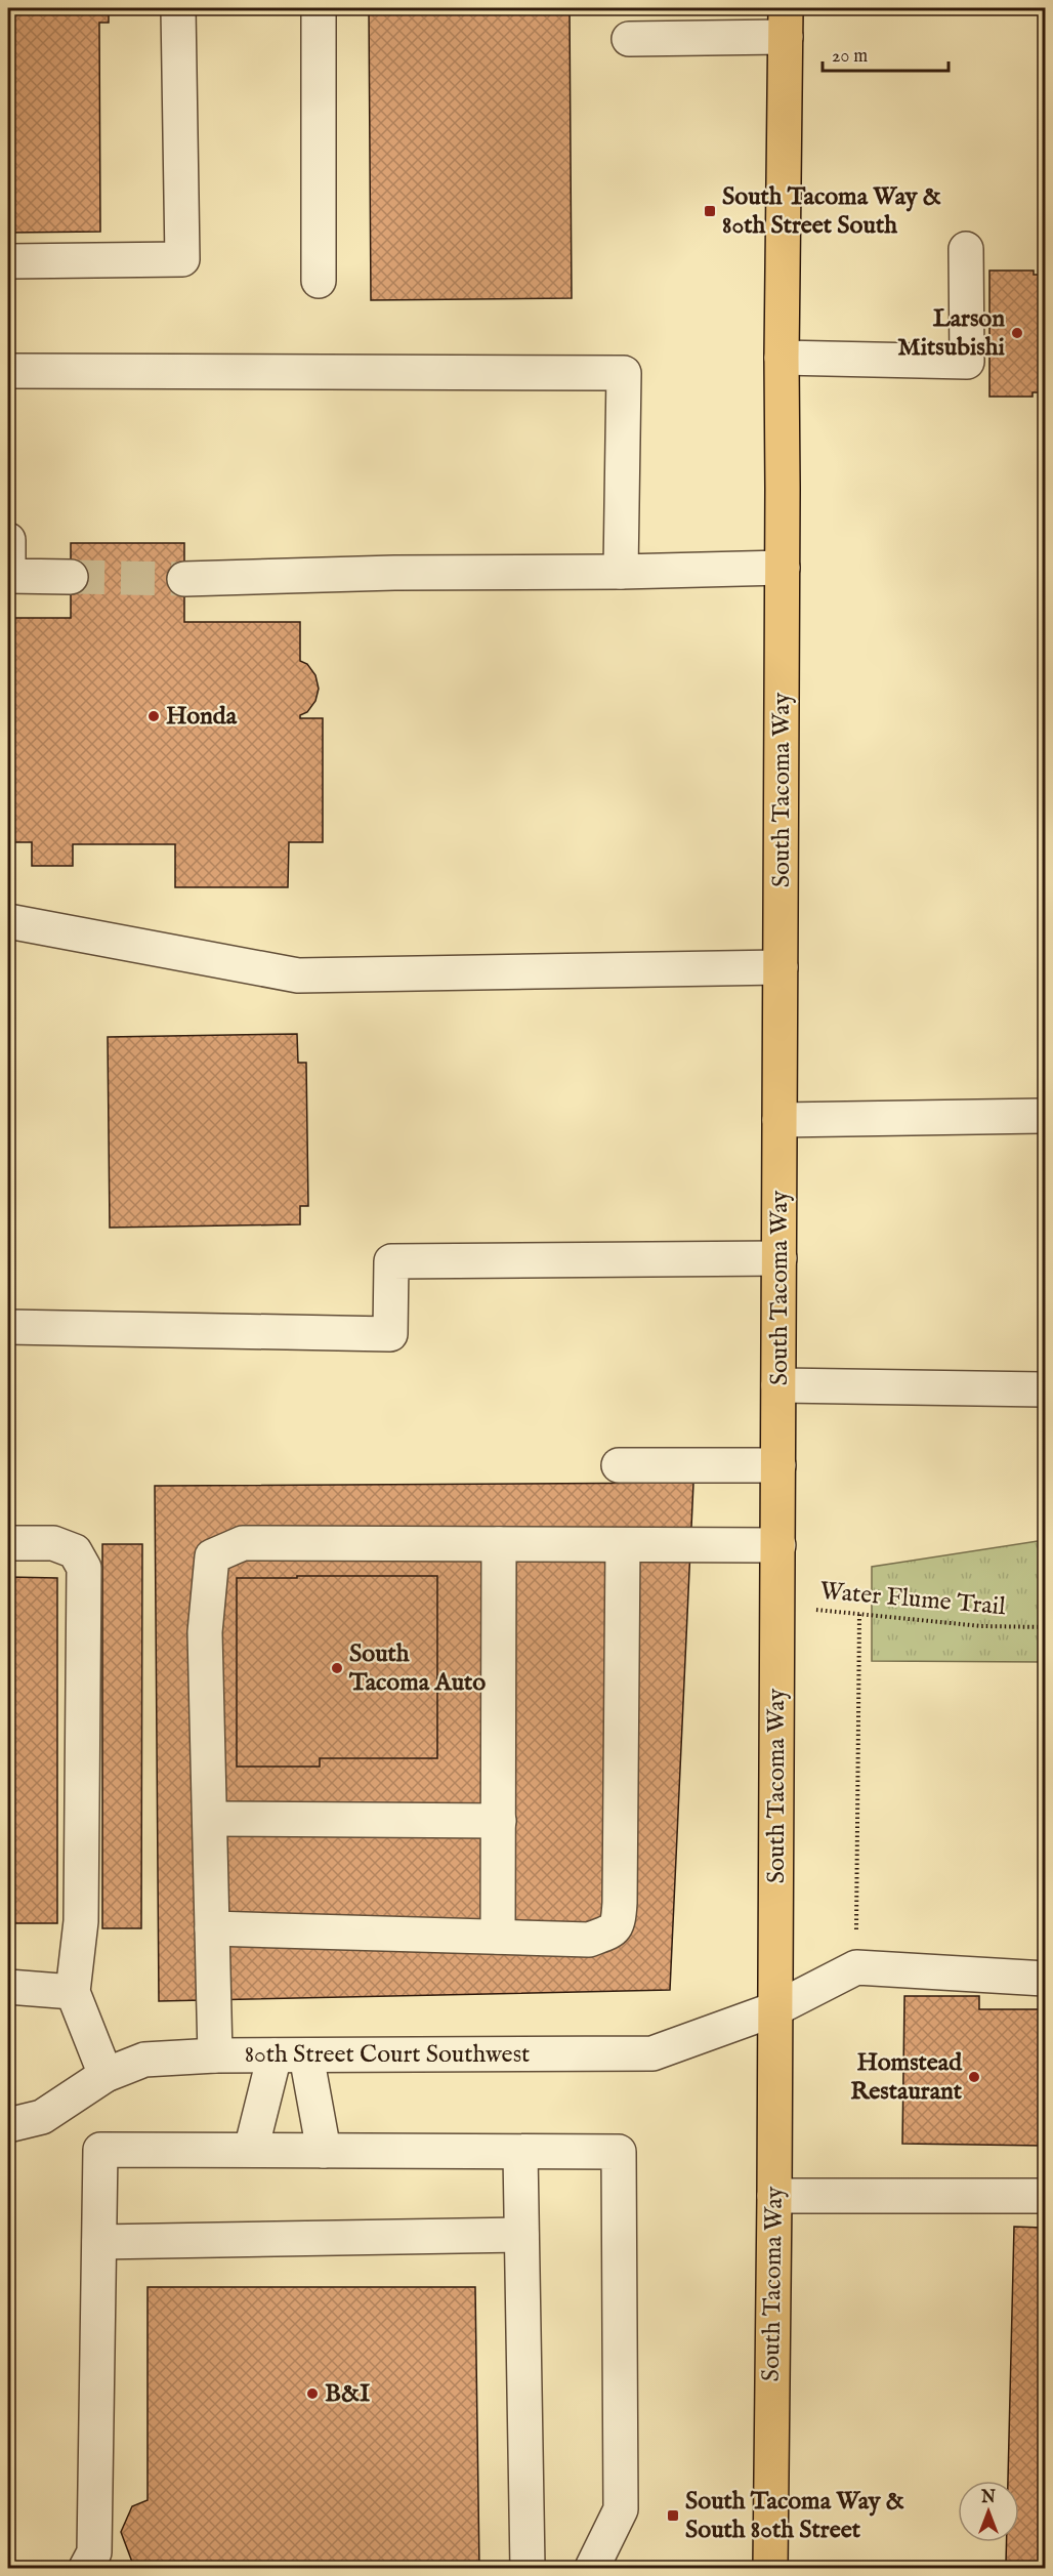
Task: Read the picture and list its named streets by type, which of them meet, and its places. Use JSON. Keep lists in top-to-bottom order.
{
  "streets": {
    "main road": ["South Tacoma Way"],
    "street": ["80th Street Court Southwest"],
    "path": ["Water Flume Trail"]
  },
  "crossings": [
    ["South Tacoma Way", "Water Flume Trail"],
    ["South Tacoma Way", "80th Street Court Southwest"]
  ],
  "places": {
    "transit": ["South Tacoma Way & 80th Street South", "South Tacoma Way & South 80th Street"],
    "other": [
      "Larson Mitsubishi",
      "Honda",
      "South Tacoma Auto",
      "Homstead Restaurant",
      "B&I"
    ]
  },
  "scale_bar": "20 m",
  "north": "top"
}
